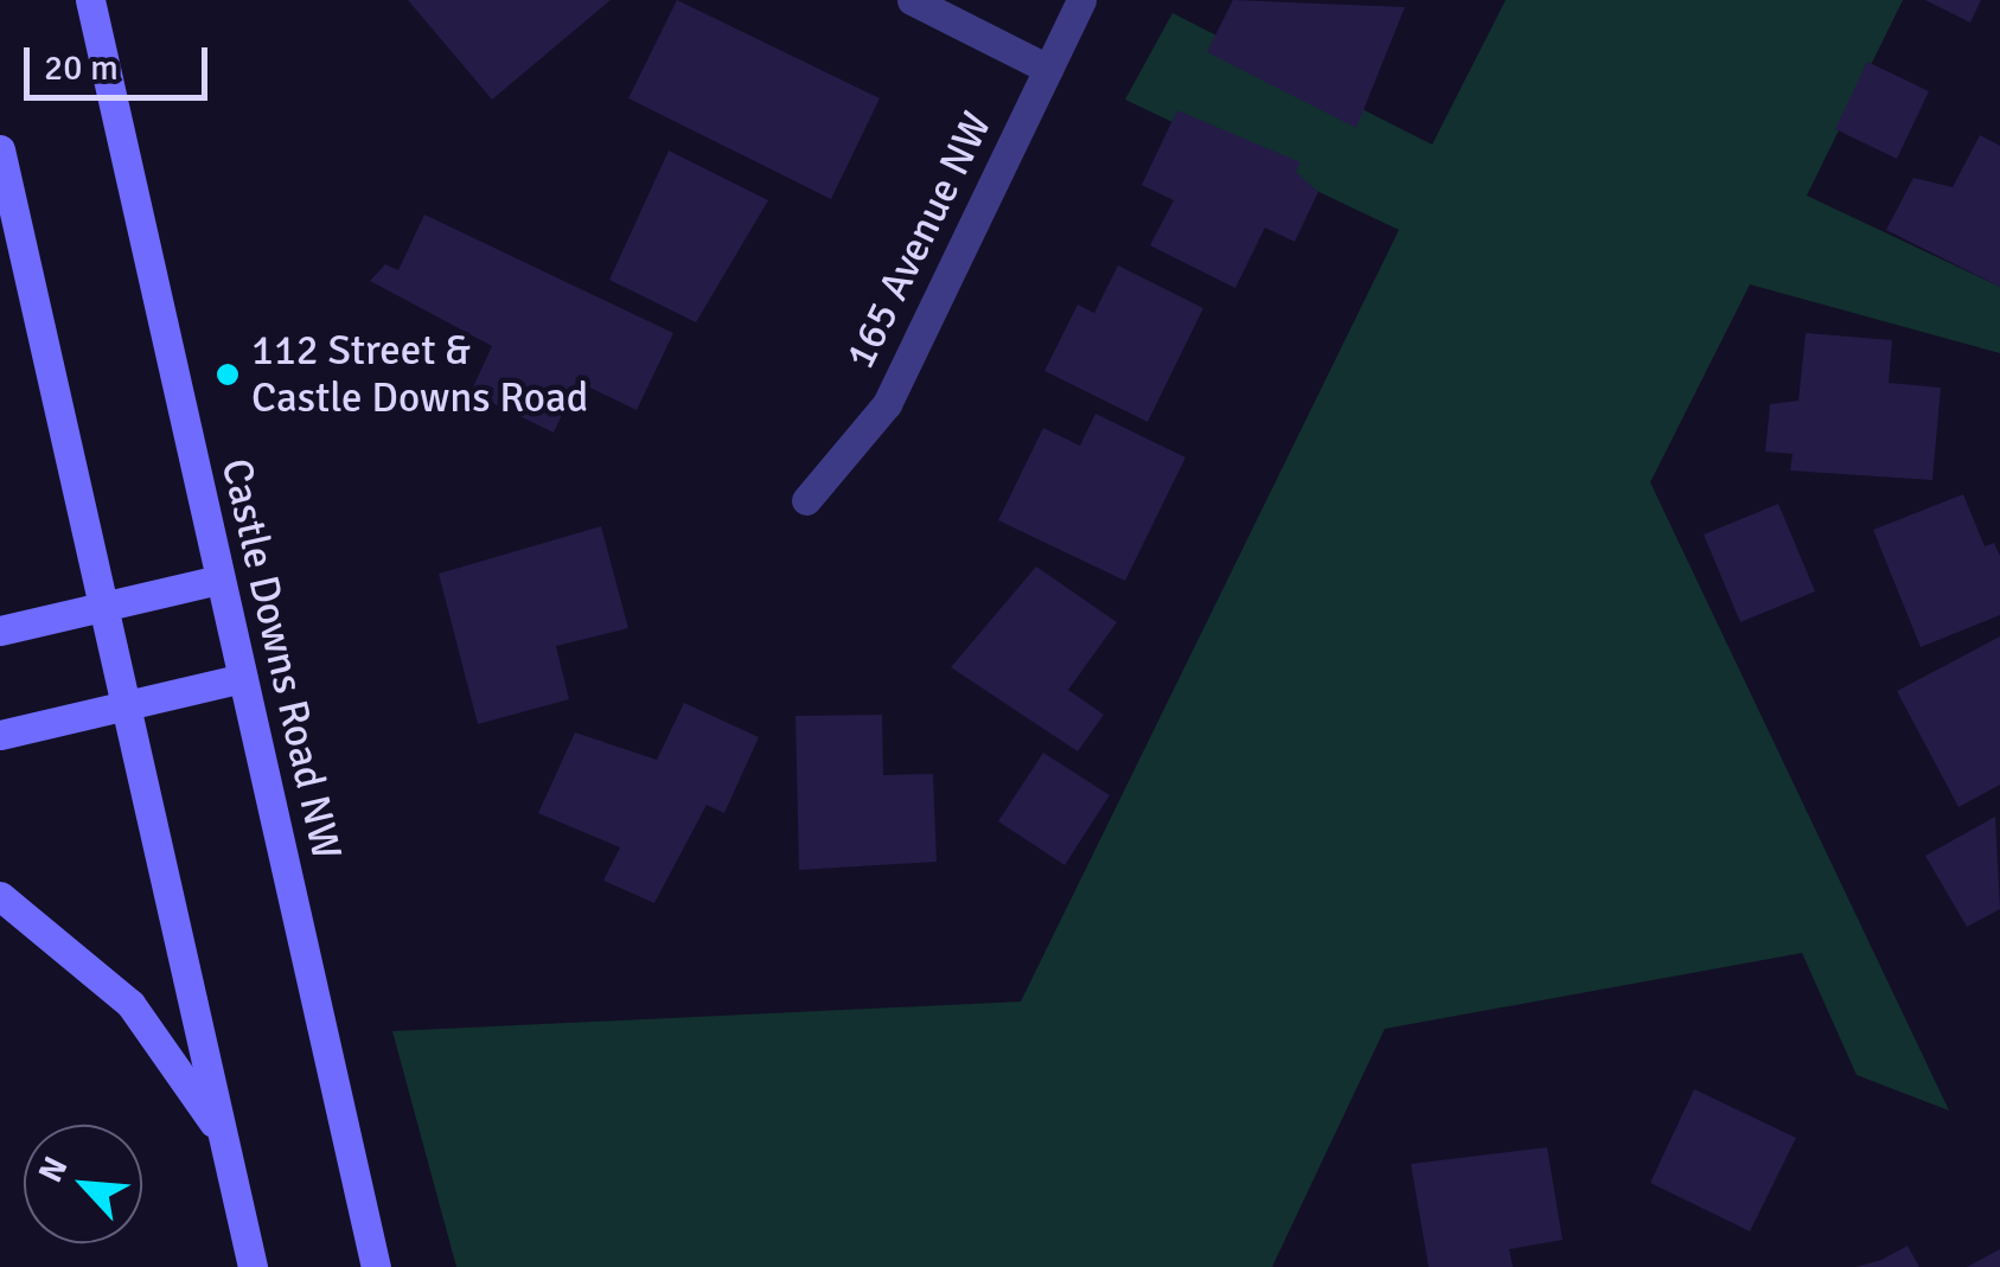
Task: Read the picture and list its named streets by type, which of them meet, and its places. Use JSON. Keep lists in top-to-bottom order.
{
  "streets": {
    "main road": ["Castle Downs Road NW"],
    "street": ["165 Avenue NW"]
  },
  "places": ["112 Street & Castle Downs Road"],
  "scale_bar": "20 m",
  "north": "top left"
}
